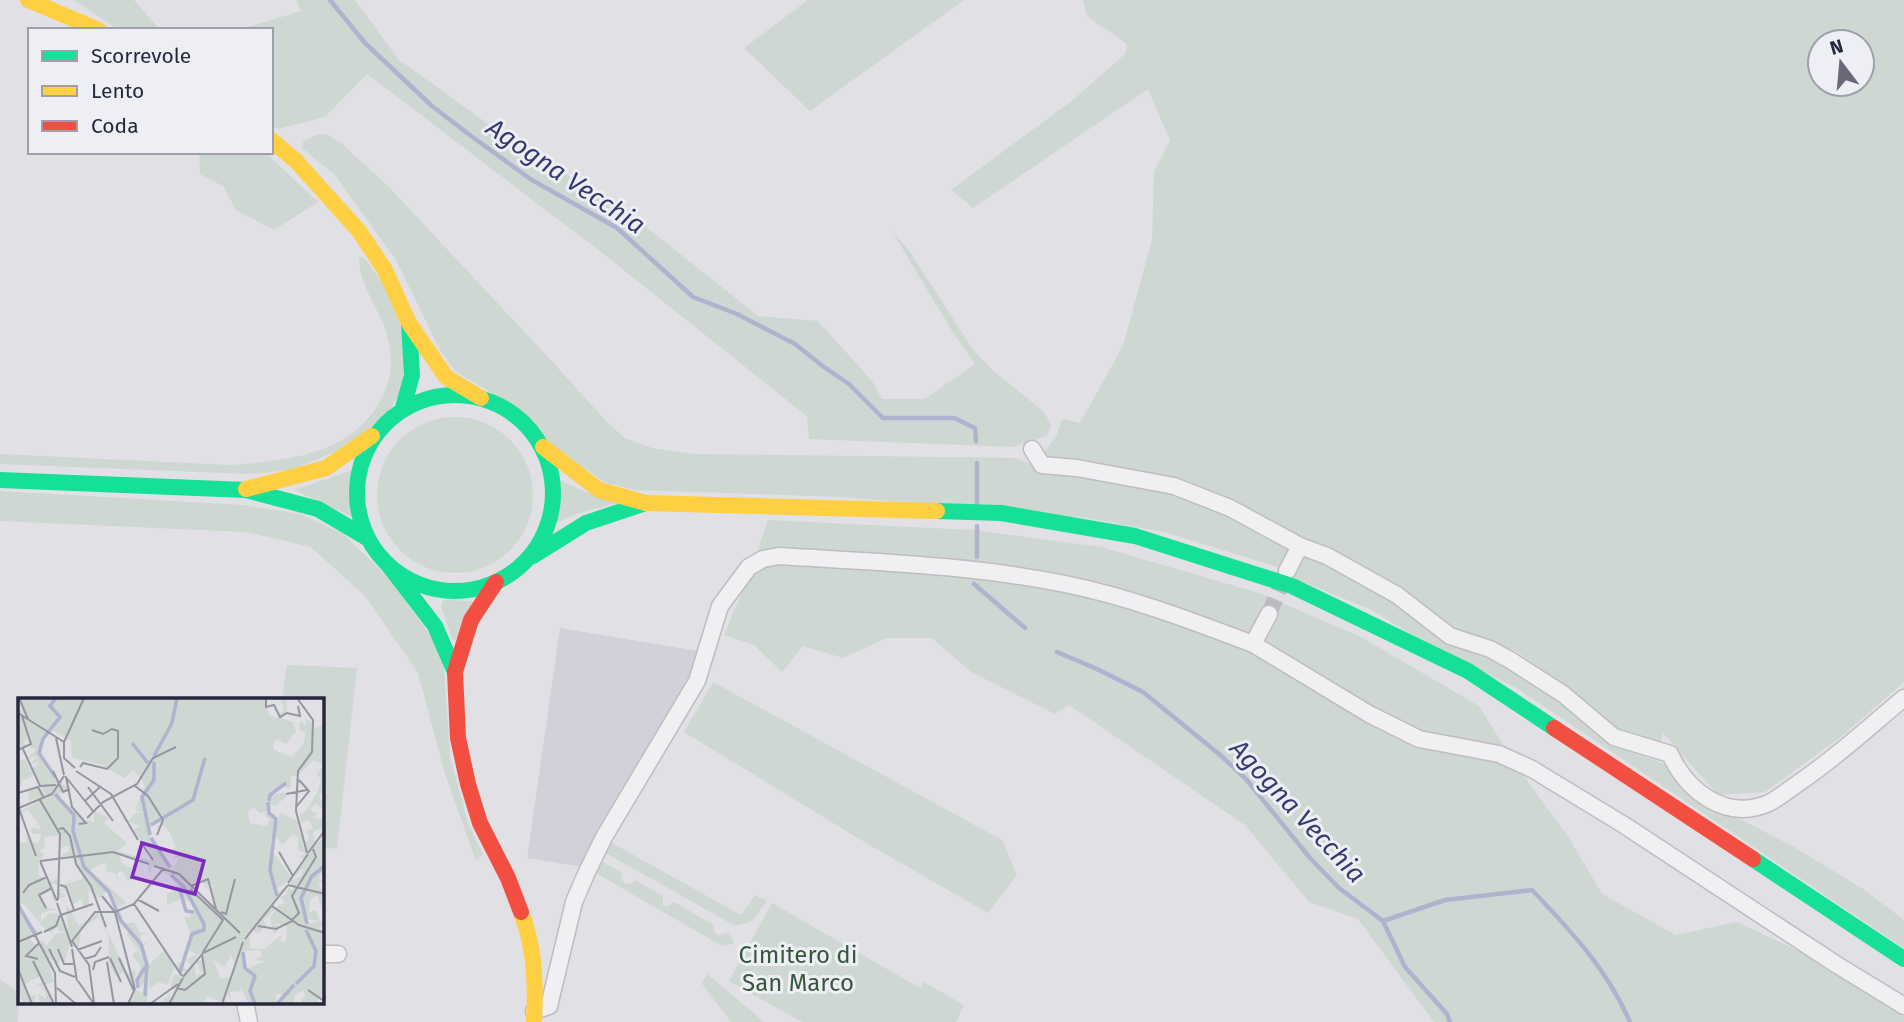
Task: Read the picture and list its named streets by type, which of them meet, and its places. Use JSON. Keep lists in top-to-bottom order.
{
  "water": ["Agogna Vecchia"],
  "parks": ["Cimitero di San Marco"],
  "legend": ["Scorrevole", "Lento", "Coda"],
  "north": "top"
}
